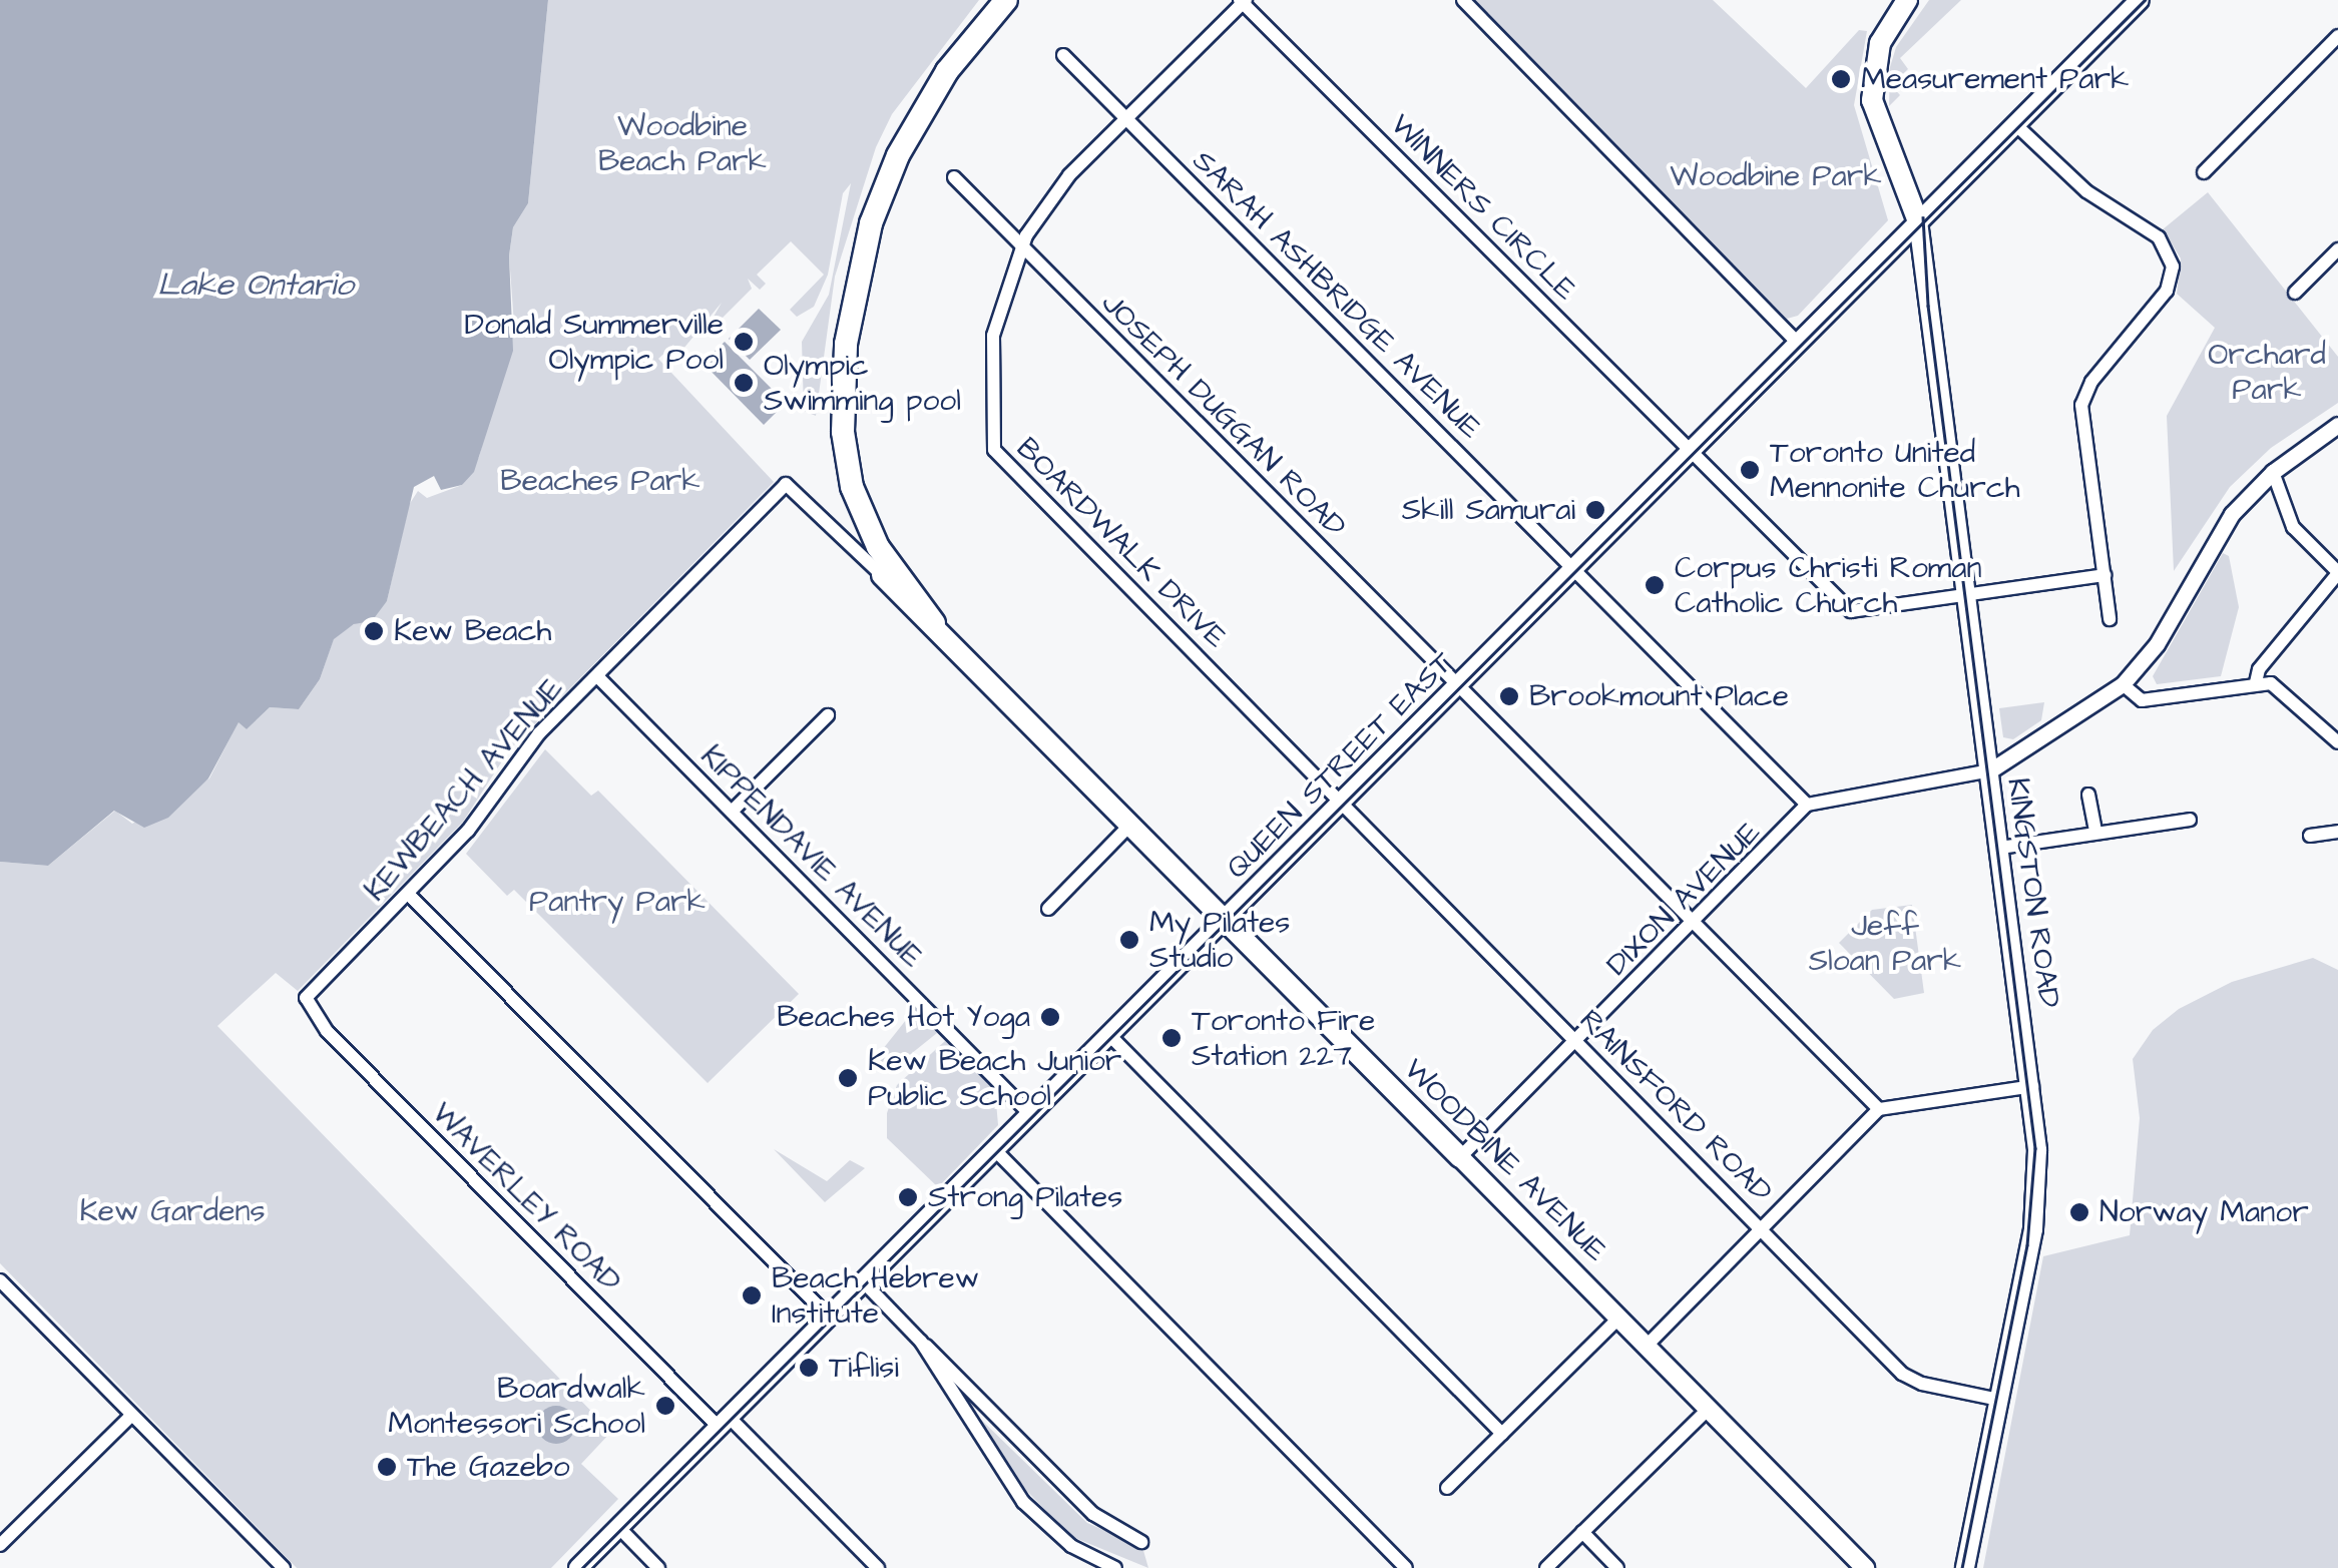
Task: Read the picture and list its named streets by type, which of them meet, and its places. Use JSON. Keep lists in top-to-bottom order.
{
  "streets": {
    "highway": ["WOODBINE AVENUE"],
    "main road": ["QUEEN STREET EAST", "KINGSTON ROAD"],
    "street": [
      "WINNERS CIRCLE",
      "SARAH ASHBRIDGE AVENUE",
      "JOSEPH DUGGAN ROAD",
      "BOARDWALK DRIVE",
      "KEWBEACH AVENUE",
      "KIPPENDAVIE AVENUE",
      "DIXON AVENUE",
      "RAINSFORD ROAD",
      "WAVERLEY ROAD"
    ]
  },
  "crossings": [
    ["WINNERS CIRCLE", "BOARDWALK DRIVE"],
    ["WINNERS CIRCLE", "QUEEN STREET EAST"],
    ["WINNERS CIRCLE", "KINGSTON ROAD"],
    ["SARAH ASHBRIDGE AVENUE", "BOARDWALK DRIVE"],
    ["SARAH ASHBRIDGE AVENUE", "QUEEN STREET EAST"],
    ["SARAH ASHBRIDGE AVENUE", "DIXON AVENUE"],
    ["JOSEPH DUGGAN ROAD", "BOARDWALK DRIVE"],
    ["JOSEPH DUGGAN ROAD", "QUEEN STREET EAST"],
    ["JOSEPH DUGGAN ROAD", "DIXON AVENUE"],
    ["BOARDWALK DRIVE", "QUEEN STREET EAST"],
    ["BOARDWALK DRIVE", "RAINSFORD ROAD"],
    ["QUEEN STREET EAST", "KIPPENDAVIE AVENUE"],
    ["QUEEN STREET EAST", "KINGSTON ROAD"],
    ["QUEEN STREET EAST", "RAINSFORD ROAD"],
    ["QUEEN STREET EAST", "WOODBINE AVENUE"],
    ["QUEEN STREET EAST", "WAVERLEY ROAD"],
    ["KEWBEACH AVENUE", "KIPPENDAVIE AVENUE"],
    ["KEWBEACH AVENUE", "WOODBINE AVENUE"],
    ["KEWBEACH AVENUE", "WAVERLEY ROAD"],
    ["KINGSTON ROAD", "RAINSFORD ROAD"],
    ["DIXON AVENUE", "RAINSFORD ROAD"],
    ["DIXON AVENUE", "WOODBINE AVENUE"]
  ],
  "water": ["Lake Ontario"],
  "parks": [
    "Woodbine Beach Park",
    "Woodbine Park",
    "Orchard Park",
    "Beaches Park",
    "Pantry Park",
    "Jeff Sloan Park",
    "Kew Gardens"
  ],
  "places": [
    "Measurement Park",
    "Donald Summerville Olympic Pool",
    "Olympic Swimming pool",
    "Toronto United Mennonite Church",
    "Skill Samurai",
    "Corpus Christi Roman Catholic Church",
    "Kew Beach",
    "Brookmount Place",
    "My Pilates Studio",
    "Beaches Hot Yoga",
    "Toronto Fire Station 227",
    "Kew Beach Junior Public School",
    "Strong Pilates",
    "Norway Manor",
    "Beach Hebrew Institute",
    "Tiflisi",
    "Boardwalk Montessori School",
    "The Gazebo"
  ]
}
